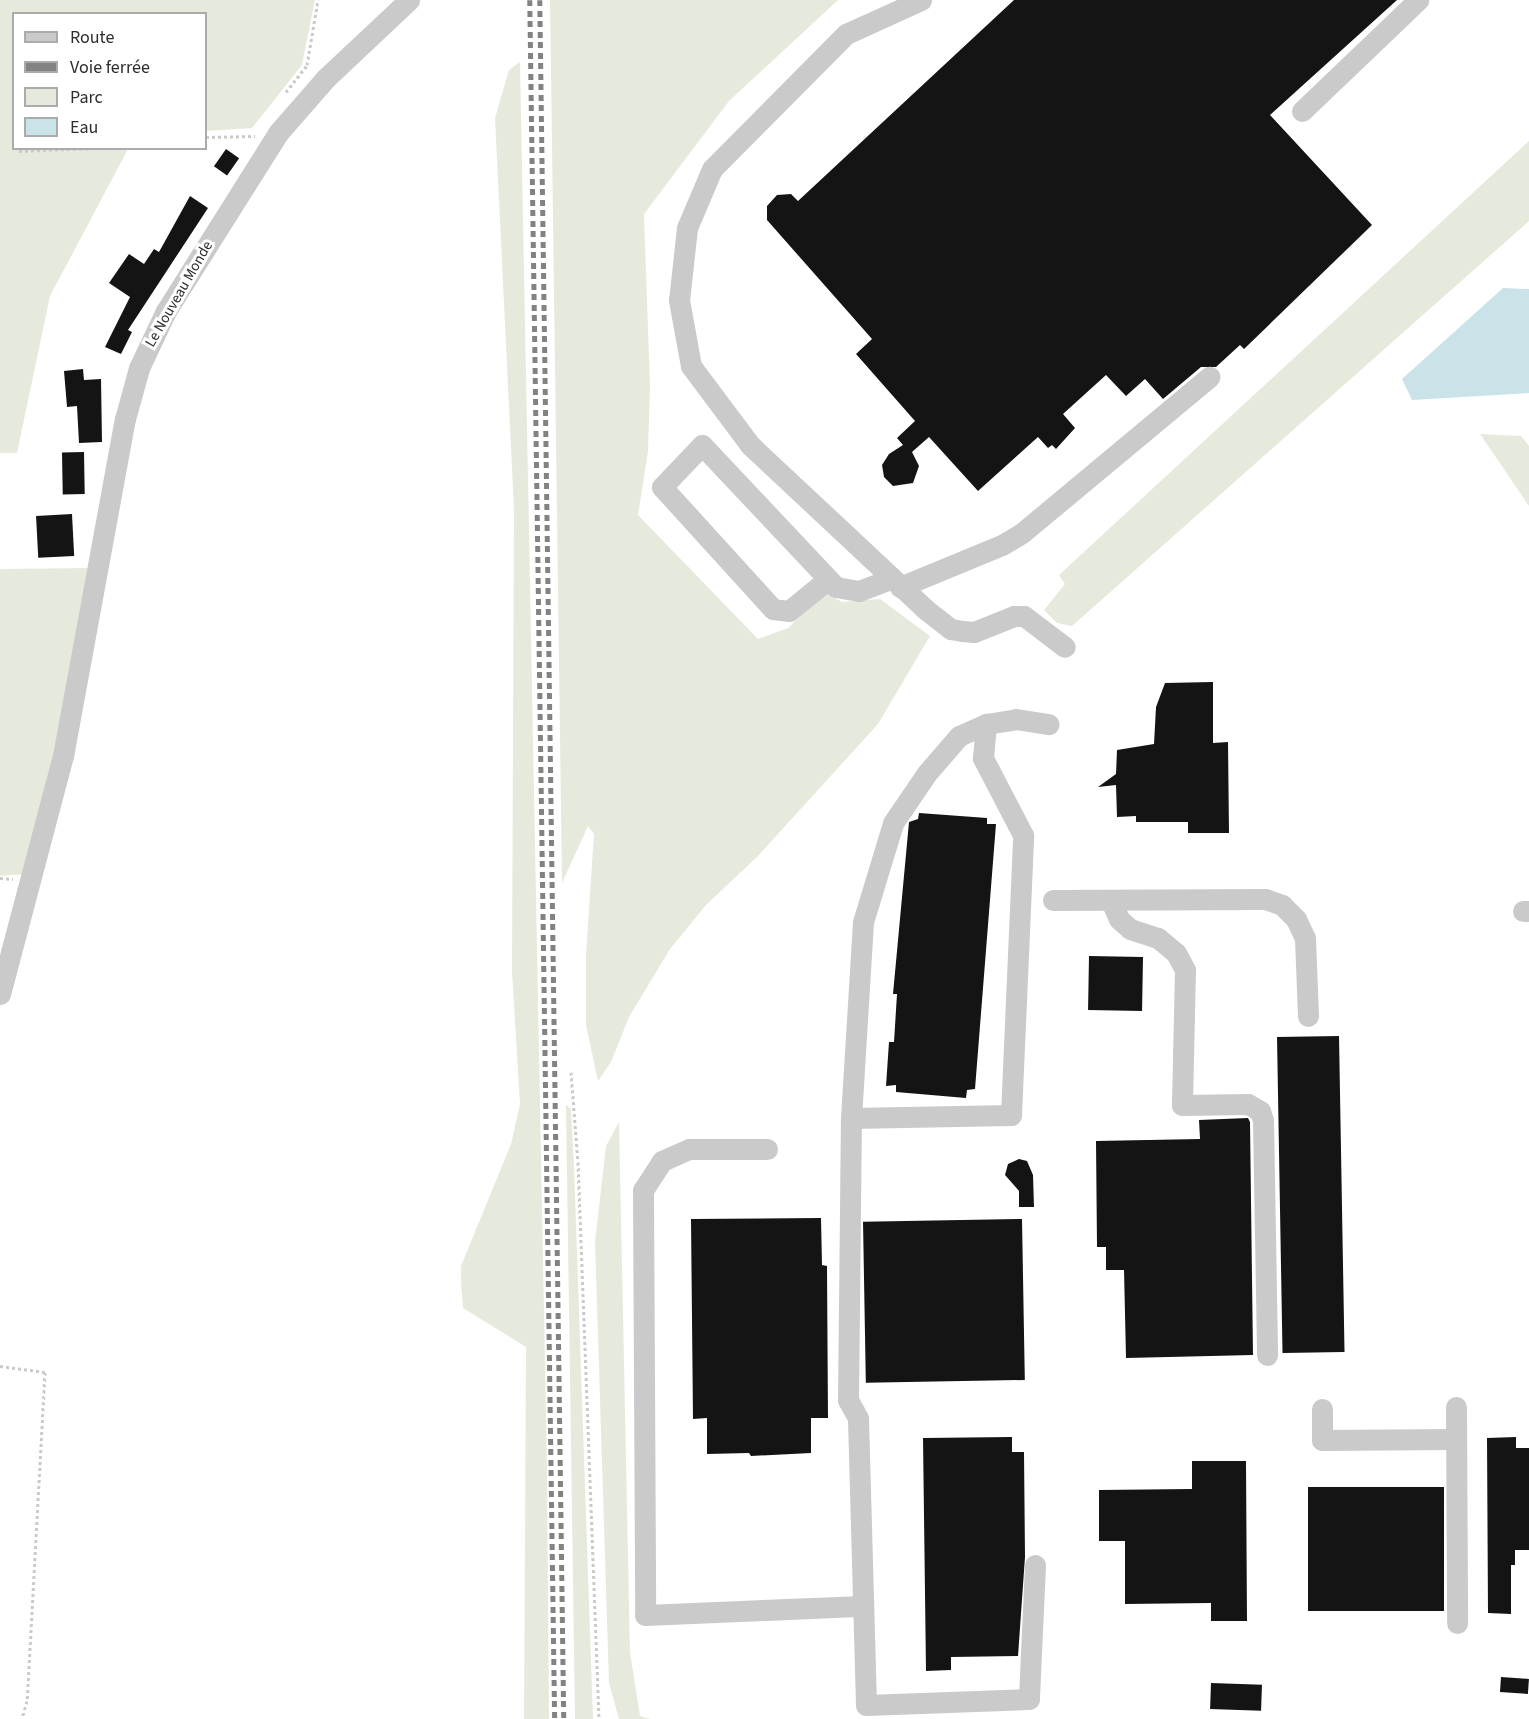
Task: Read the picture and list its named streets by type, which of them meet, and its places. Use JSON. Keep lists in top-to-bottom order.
{
  "streets": {
    "street": ["Le Nouveau Monde"]
  },
  "legend": [
    "Route",
    "Voie ferrée",
    "Parc",
    "Eau"
  ]
}
